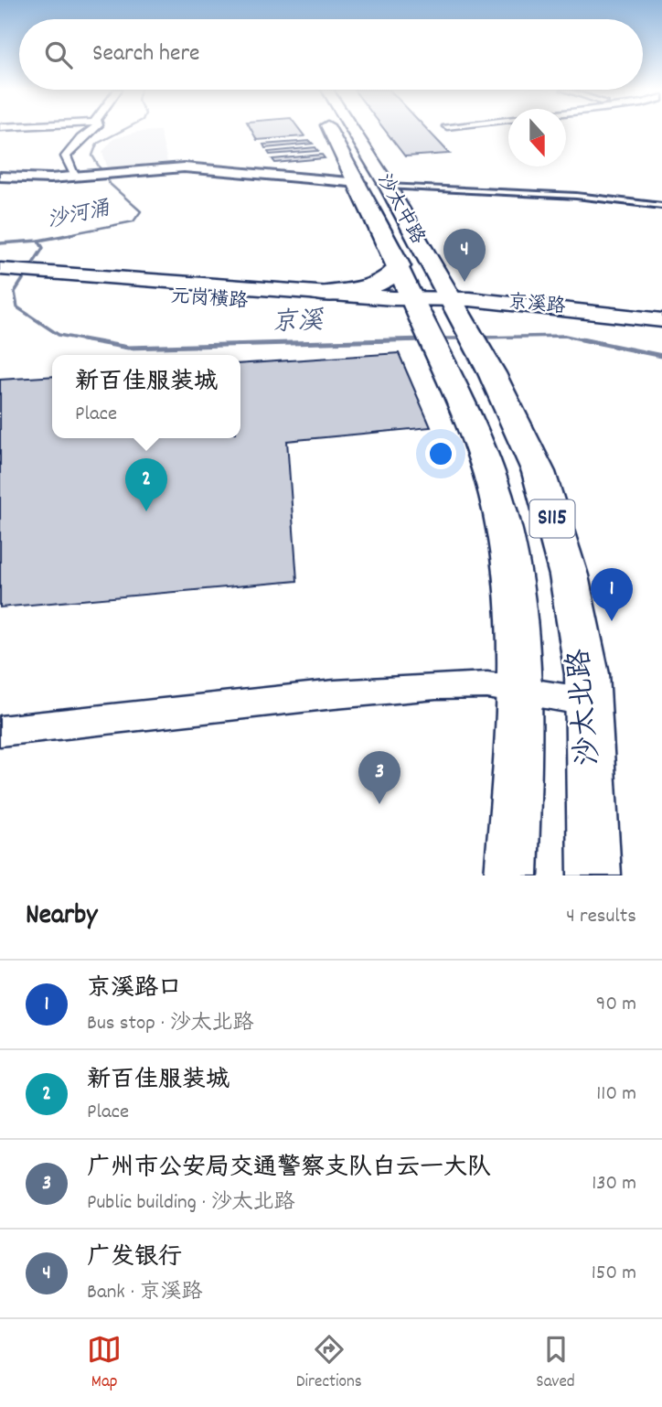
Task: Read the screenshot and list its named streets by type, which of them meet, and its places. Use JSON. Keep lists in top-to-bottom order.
{
  "streets": {
    "main road": [
      "沙太中路",
      "元岗横路",
      "京溪路",
      "S115",
      "沙太北路"
    ]
  },
  "crossings": [
    ["沙太中路", "元岗横路"],
    ["沙太中路", "京溪路"],
    ["沙太中路", "S115"],
    ["沙太中路", "沙太北路"],
    ["元岗横路", "京溪路"],
    ["元岗横路", "S115"],
    ["京溪路", "S115"],
    ["京溪路", "沙太北路"]
  ],
  "water": ["沙河涌", "京溪"],
  "north": "bottom",
  "page": {
    "search": "Search here",
    "pins": [
      "4",
      "2",
      "1",
      "3"
    ],
    "popup": ["新百佳服装城", "Place"],
    "heading": ["Nearby", "4 results"],
    "list": [
      {
        "mark": "1",
        "name": "京溪路口",
        "note": "Bus stop · 沙太北路",
        "value": "90 m"
      },
      {
        "mark": "2",
        "name": "新百佳服装城",
        "note": "Place",
        "value": "110 m"
      },
      {
        "mark": "3",
        "name": "广州市公安局交通警察支队白云一大队",
        "note": "Public building · 沙太北路",
        "value": "130 m"
      },
      {
        "mark": "4",
        "name": "广发银行",
        "note": "Bank · 京溪路",
        "value": "150 m"
      }
    ],
    "nav": ["Map", "Directions", "Saved"]
  }
}
